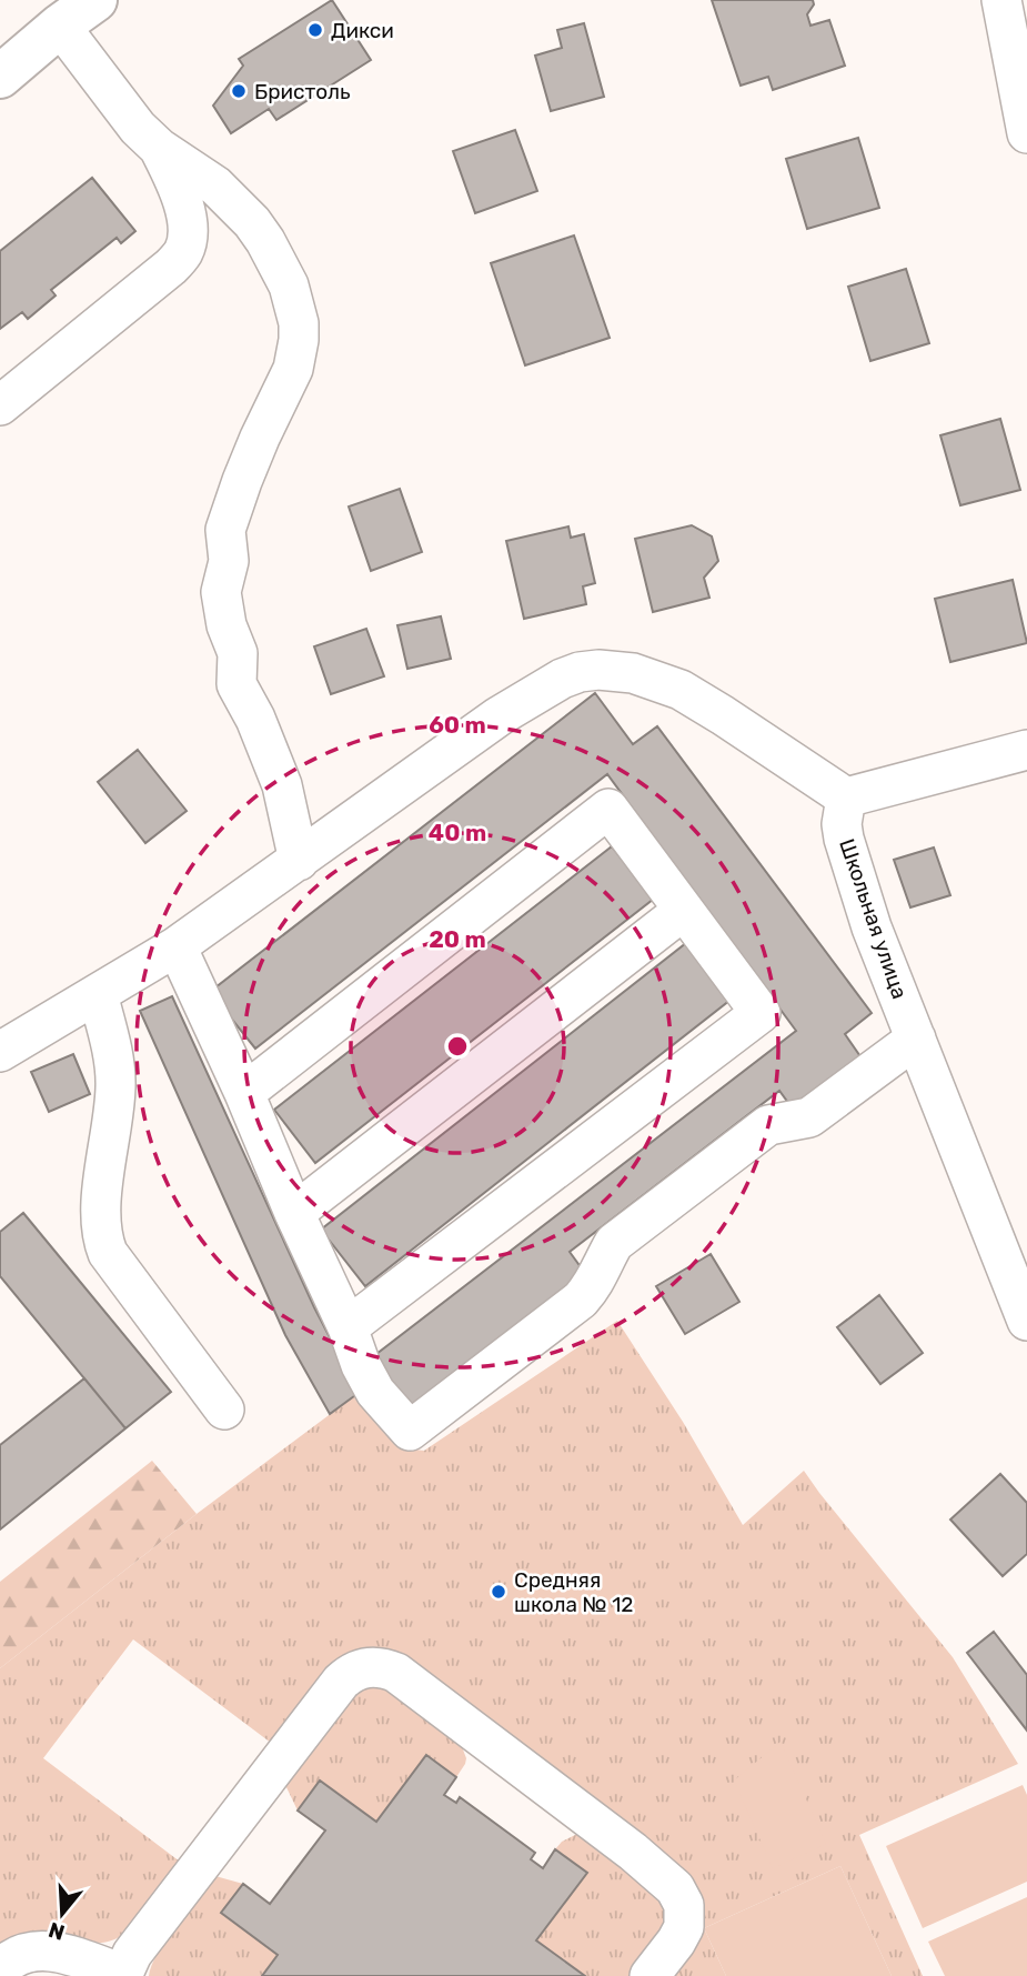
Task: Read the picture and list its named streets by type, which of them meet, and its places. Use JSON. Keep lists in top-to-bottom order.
{
  "streets": {
    "street": ["Школьная улица"]
  },
  "places": ["Дикси", "Бристоль", "Средняя школа № 12"],
  "north": "bottom",
  "rings": ["60 m", "40 m", "20 m"]
}
